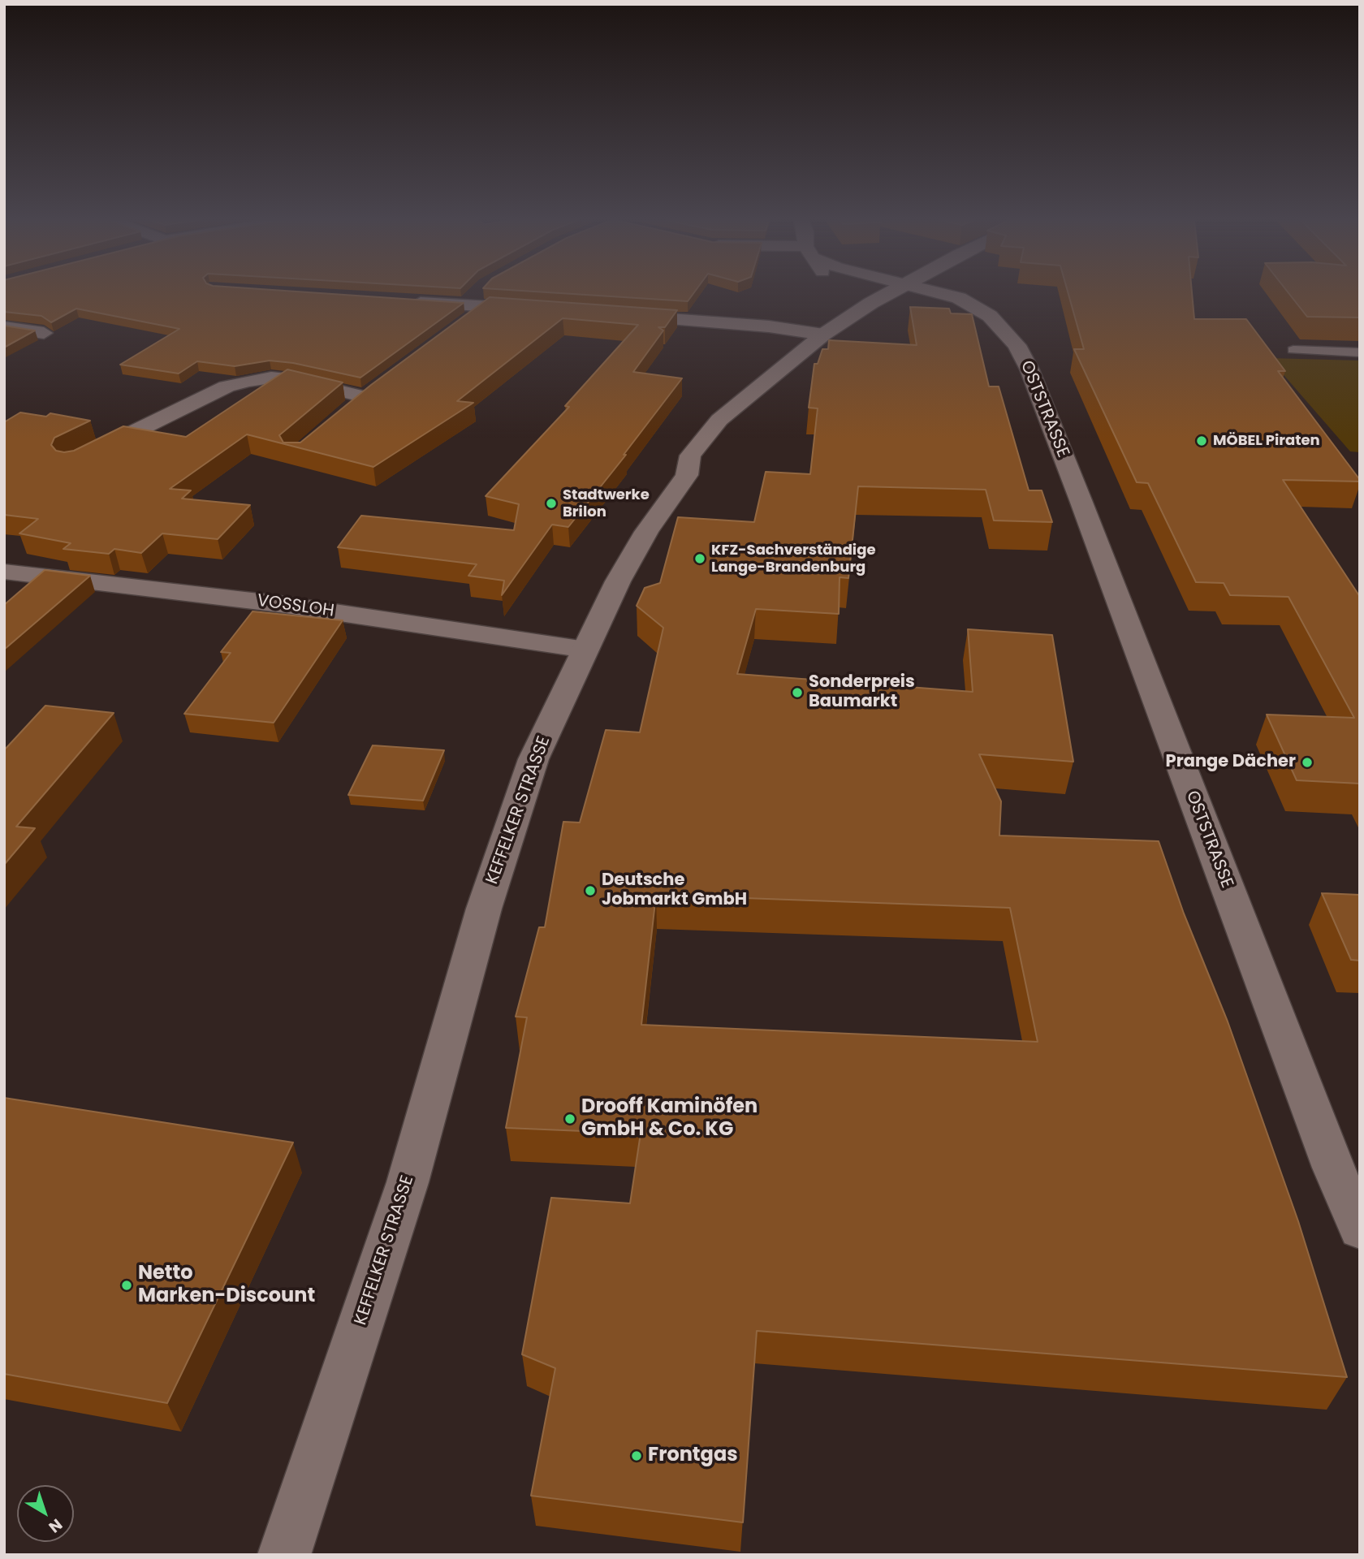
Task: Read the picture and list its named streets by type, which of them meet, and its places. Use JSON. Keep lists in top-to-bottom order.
{
  "streets": {
    "street": ["OSTSTRASSE", "VOSSLOH", "KEFFELKER STRASSE"]
  },
  "crossings": [
    ["VOSSLOH", "KEFFELKER STRASSE"]
  ],
  "places": [
    "MÖBEL Piraten",
    "Stadtwerke Brilon",
    "KFZ-Sachverständige Lange-Brandenburg",
    "Sonderpreis Baumarkt",
    "Prange Dächer",
    "Deutsche Jobmarkt GmbH",
    "Drooff Kaminöfen GmbH & Co. KG",
    "Netto Marken-Discount",
    "Frontgas"
  ],
  "north": "bottom right"
}
